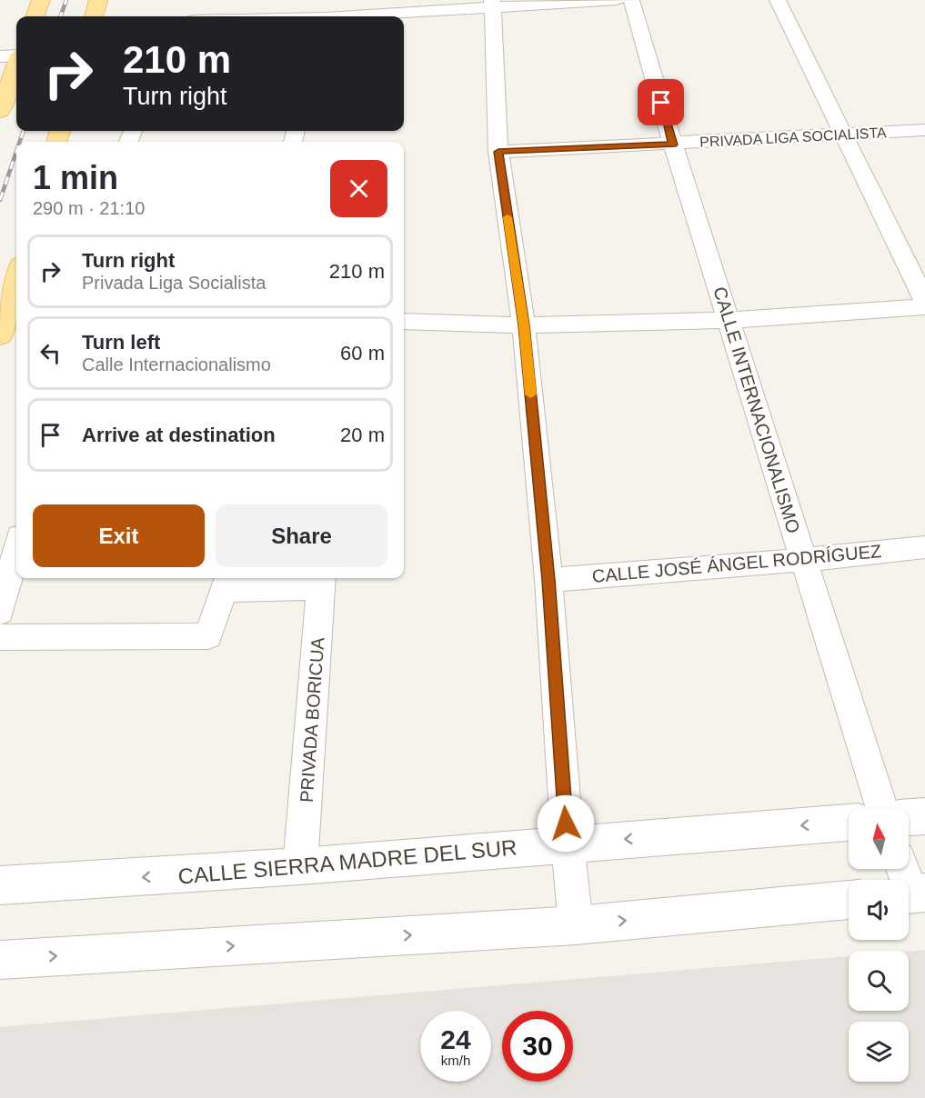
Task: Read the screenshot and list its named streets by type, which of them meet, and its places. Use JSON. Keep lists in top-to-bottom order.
{
  "streets": {
    "street": [
      "PRIVADA LIGA SOCIALISTA",
      "CALLE INTERNACIONALISMO",
      "CALLE JOSÉ ÁNGEL RODRÍGUEZ",
      "PRIVADA BORICUA",
      "CALLE SIERRA MADRE DEL SUR"
    ]
  },
  "crossings": [
    ["PRIVADA LIGA SOCIALISTA", "CALLE INTERNACIONALISMO"],
    ["CALLE INTERNACIONALISMO", "CALLE JOSÉ ÁNGEL RODRÍGUEZ"],
    ["PRIVADA BORICUA", "CALLE SIERRA MADRE DEL SUR"]
  ],
  "north": "top",
  "page": {
    "turn": ["210 m", "Turn right"],
    "heading": ["1 min", "290 m · 21:10"],
    "list": [
      {
        "name": "Turn right",
        "note": "Privada Liga Socialista",
        "value": "210 m"
      },
      {
        "name": "Turn left",
        "note": "Calle Internacionalismo",
        "value": "60 m"
      },
      {
        "name": "Arrive at destination",
        "value": "20 m"
      }
    ],
    "buttons": ["Exit", "Share"],
    "speed": "24 km/h",
    "limit": "30"
  }
}
